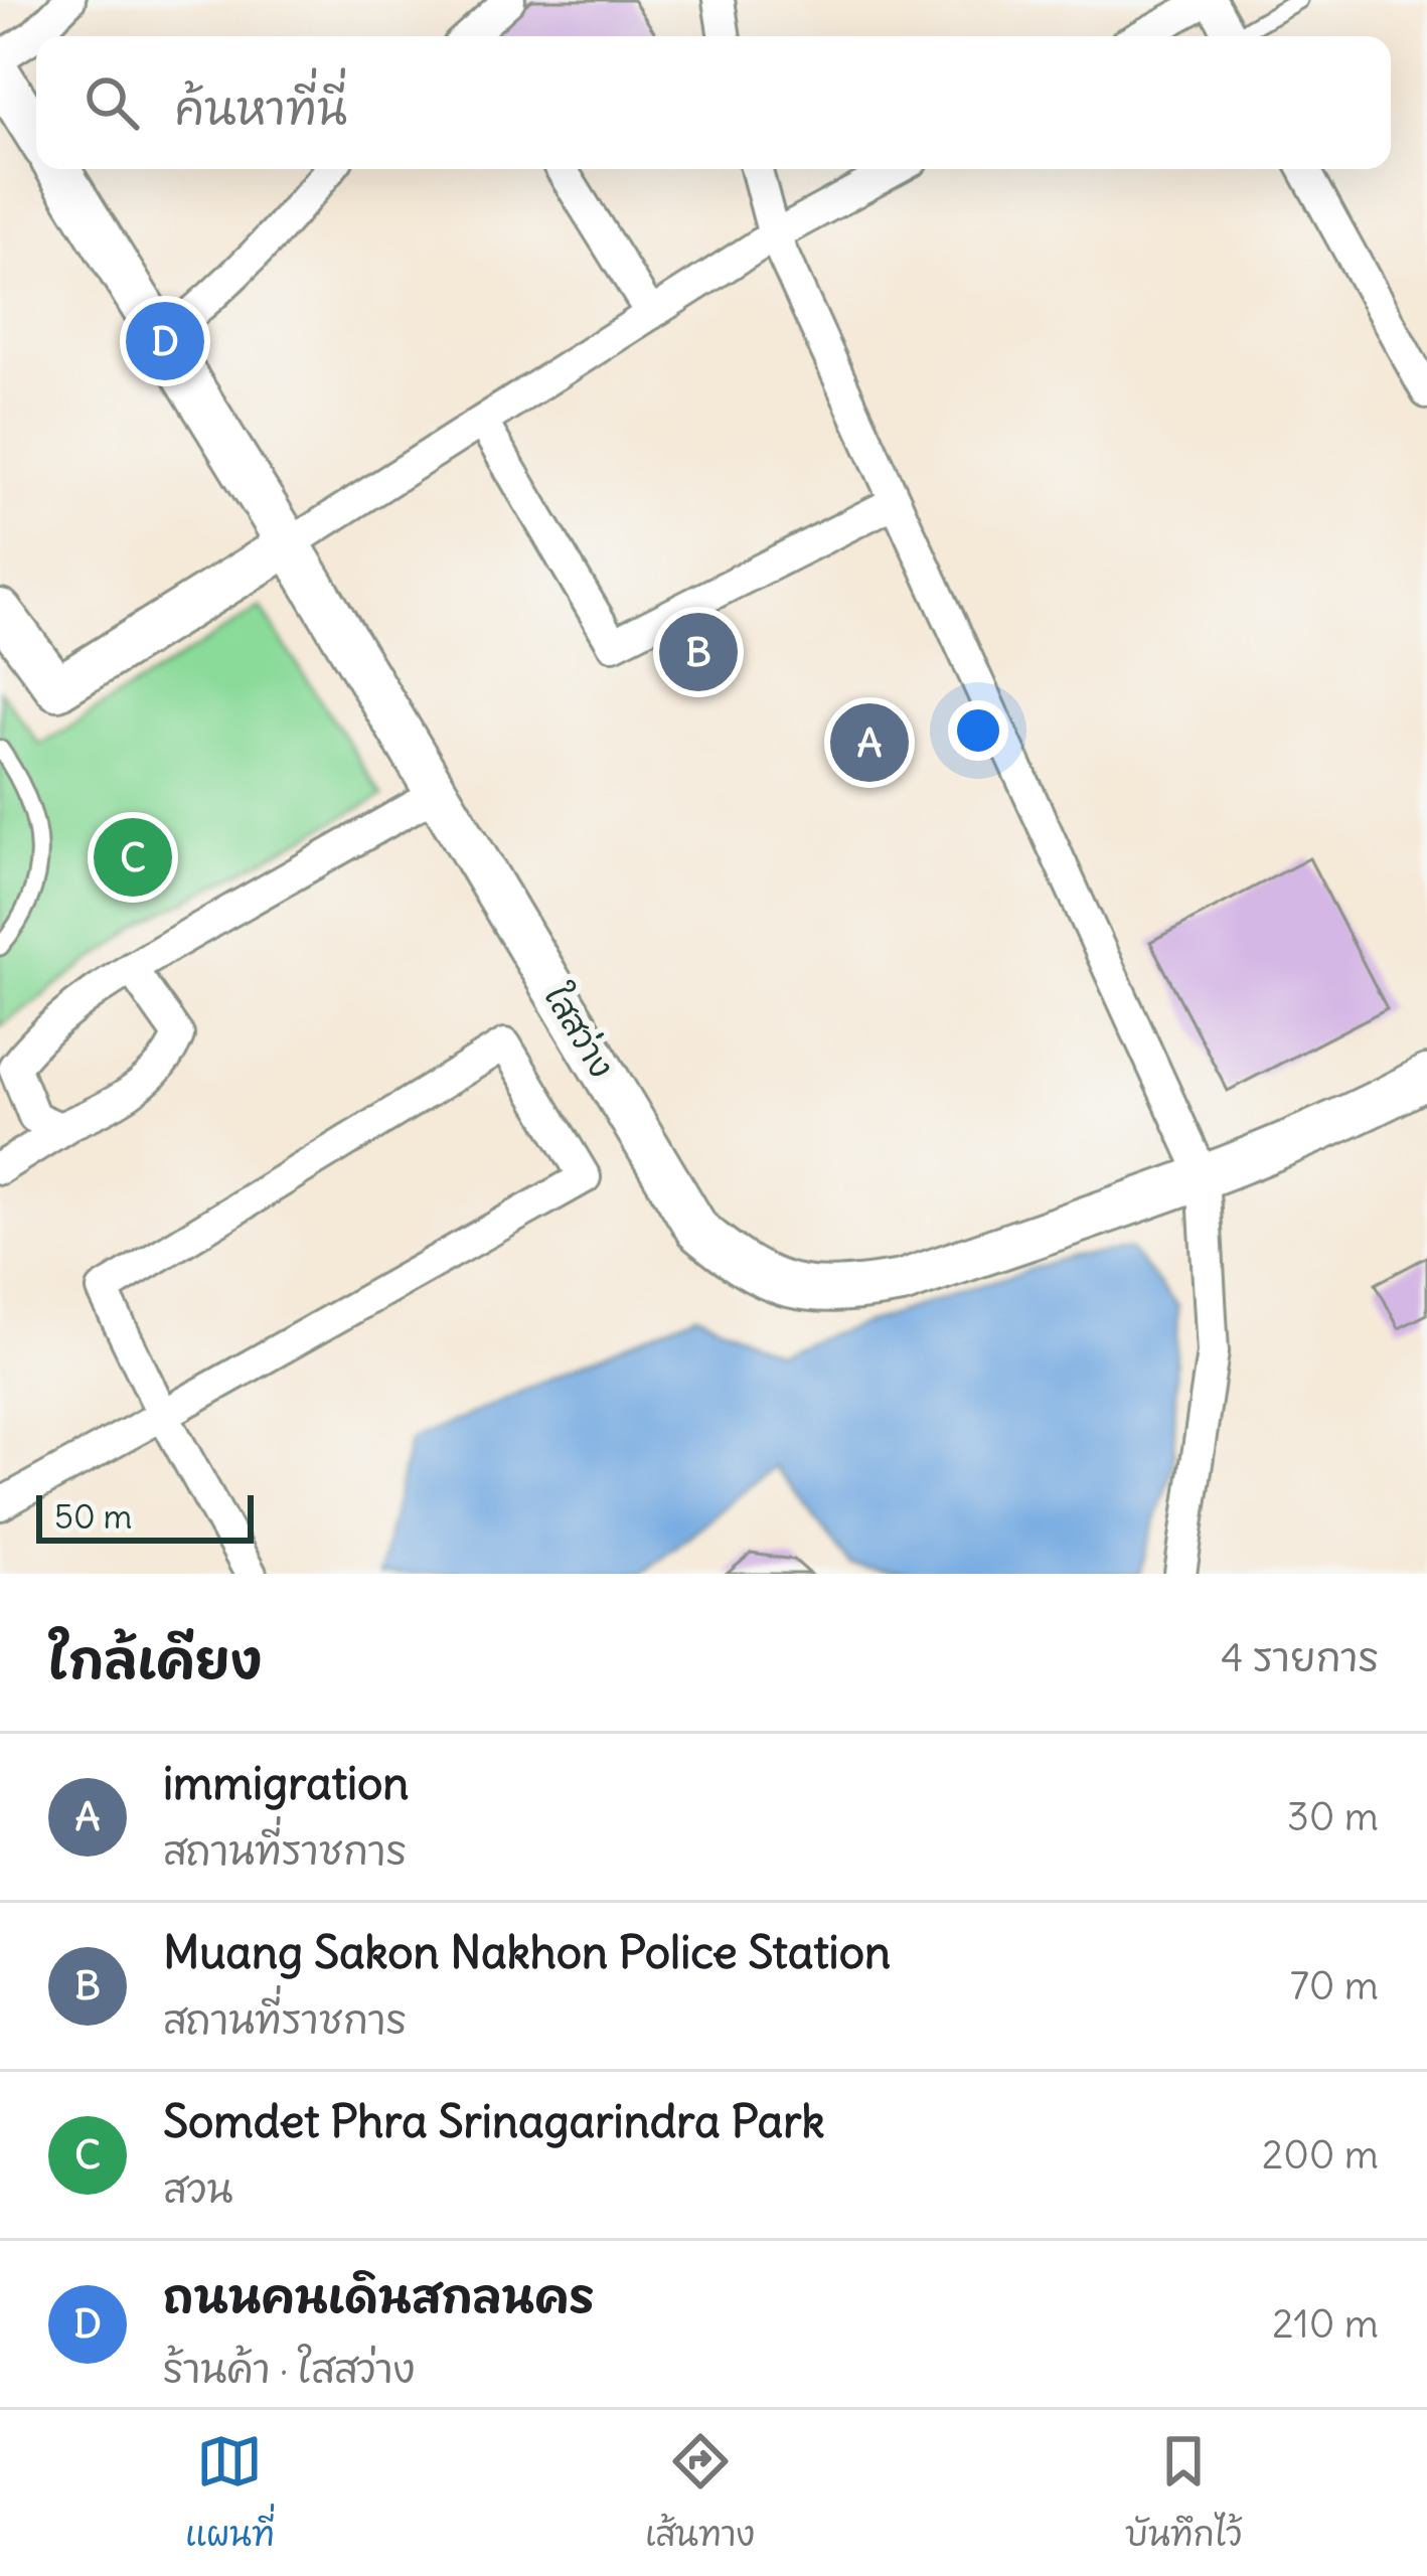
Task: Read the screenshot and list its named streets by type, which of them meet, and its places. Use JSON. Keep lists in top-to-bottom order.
{
  "streets": {
    "main road": ["ใสสว่าง"]
  },
  "scale_bar": "50 m",
  "page": {
    "search": "ค้นหาที่นี่",
    "pins": [
      "D",
      "B",
      "A",
      "C"
    ],
    "scale": "50 m",
    "heading": ["ใกล้เคียง", "4 รายการ"],
    "list": [
      {
        "mark": "A",
        "name": "immigration",
        "note": "สถานที่ราชการ",
        "value": "30 m"
      },
      {
        "mark": "B",
        "name": "Muang Sakon Nakhon Police Station",
        "note": "สถานที่ราชการ",
        "value": "70 m"
      },
      {
        "mark": "C",
        "name": "Somdet Phra Srinagarindra Park",
        "note": "สวน",
        "value": "200 m"
      },
      {
        "mark": "D",
        "name": "ถนนคนเดินสกลนคร",
        "note": "ร้านค้า · ใสสว่าง",
        "value": "210 m"
      }
    ],
    "nav": ["แผนที่", "เส้นทาง", "บันทึกไว้"]
  }
}
